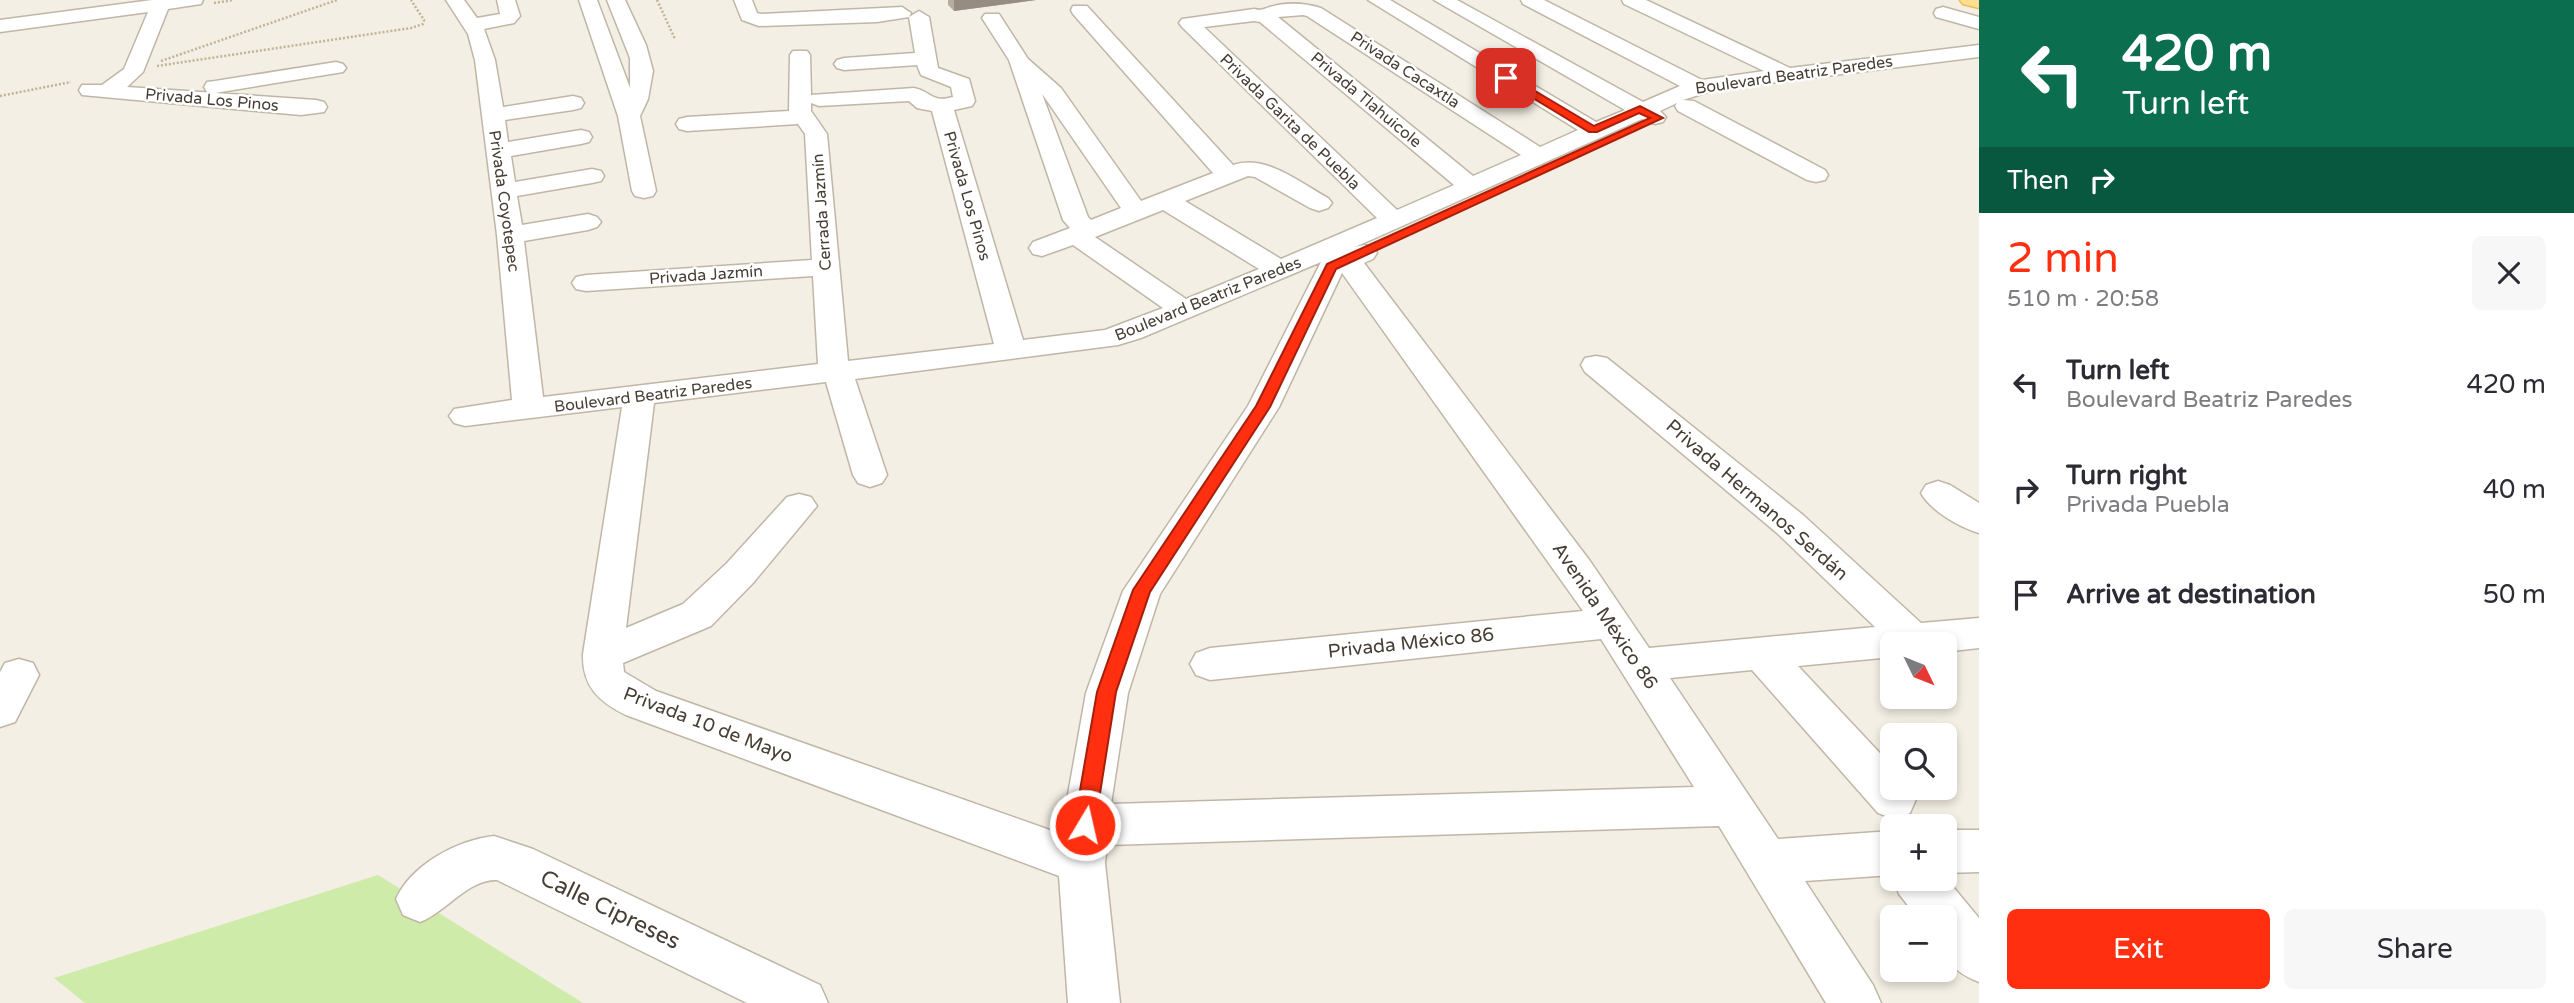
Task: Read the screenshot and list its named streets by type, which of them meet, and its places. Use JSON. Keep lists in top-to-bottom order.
{
  "streets": {
    "street": [
      "Privada Cacaxtla",
      "Boulevard Beatriz Paredes",
      "Privada Los Pinos",
      "Privada Tlahuicole",
      "Privada Garita de Puebla",
      "Privada Coyotepec",
      "Cerrada Jazmín",
      "Privada Jazmín",
      "Privada Hermanos Serdán",
      "Avenida México 86",
      "Privada México 86",
      "Privada 10 de Mayo",
      "Calle Cipreses"
    ]
  },
  "crossings": [
    ["Privada Cacaxtla", "Boulevard Beatriz Paredes"],
    ["Privada Cacaxtla", "Privada Tlahuicole"],
    ["Privada Cacaxtla", "Privada Garita de Puebla"],
    ["Boulevard Beatriz Paredes", "Privada Los Pinos"],
    ["Boulevard Beatriz Paredes", "Privada Tlahuicole"],
    ["Boulevard Beatriz Paredes", "Privada Garita de Puebla"],
    ["Boulevard Beatriz Paredes", "Privada Coyotepec"],
    ["Boulevard Beatriz Paredes", "Cerrada Jazmín"],
    ["Boulevard Beatriz Paredes", "Avenida México 86"],
    ["Boulevard Beatriz Paredes", "Privada 10 de Mayo"],
    ["Privada Tlahuicole", "Privada Garita de Puebla"],
    ["Cerrada Jazmín", "Privada Jazmín"],
    ["Avenida México 86", "Privada México 86"]
  ],
  "north": "bottom right",
  "page": {
    "turn": ["420 m", "Turn left"],
    "then": "Then",
    "heading": ["2 min", "510 m · 20:58"],
    "list": [
      {
        "name": "Turn left",
        "note": "Boulevard Beatriz Paredes",
        "value": "420 m"
      },
      {
        "name": "Turn right",
        "note": "Privada Puebla",
        "value": "40 m"
      },
      {
        "name": "Arrive at destination",
        "value": "50 m"
      }
    ],
    "map_buttons": ["+", "−"],
    "buttons": ["Exit", "Share"]
  }
}
